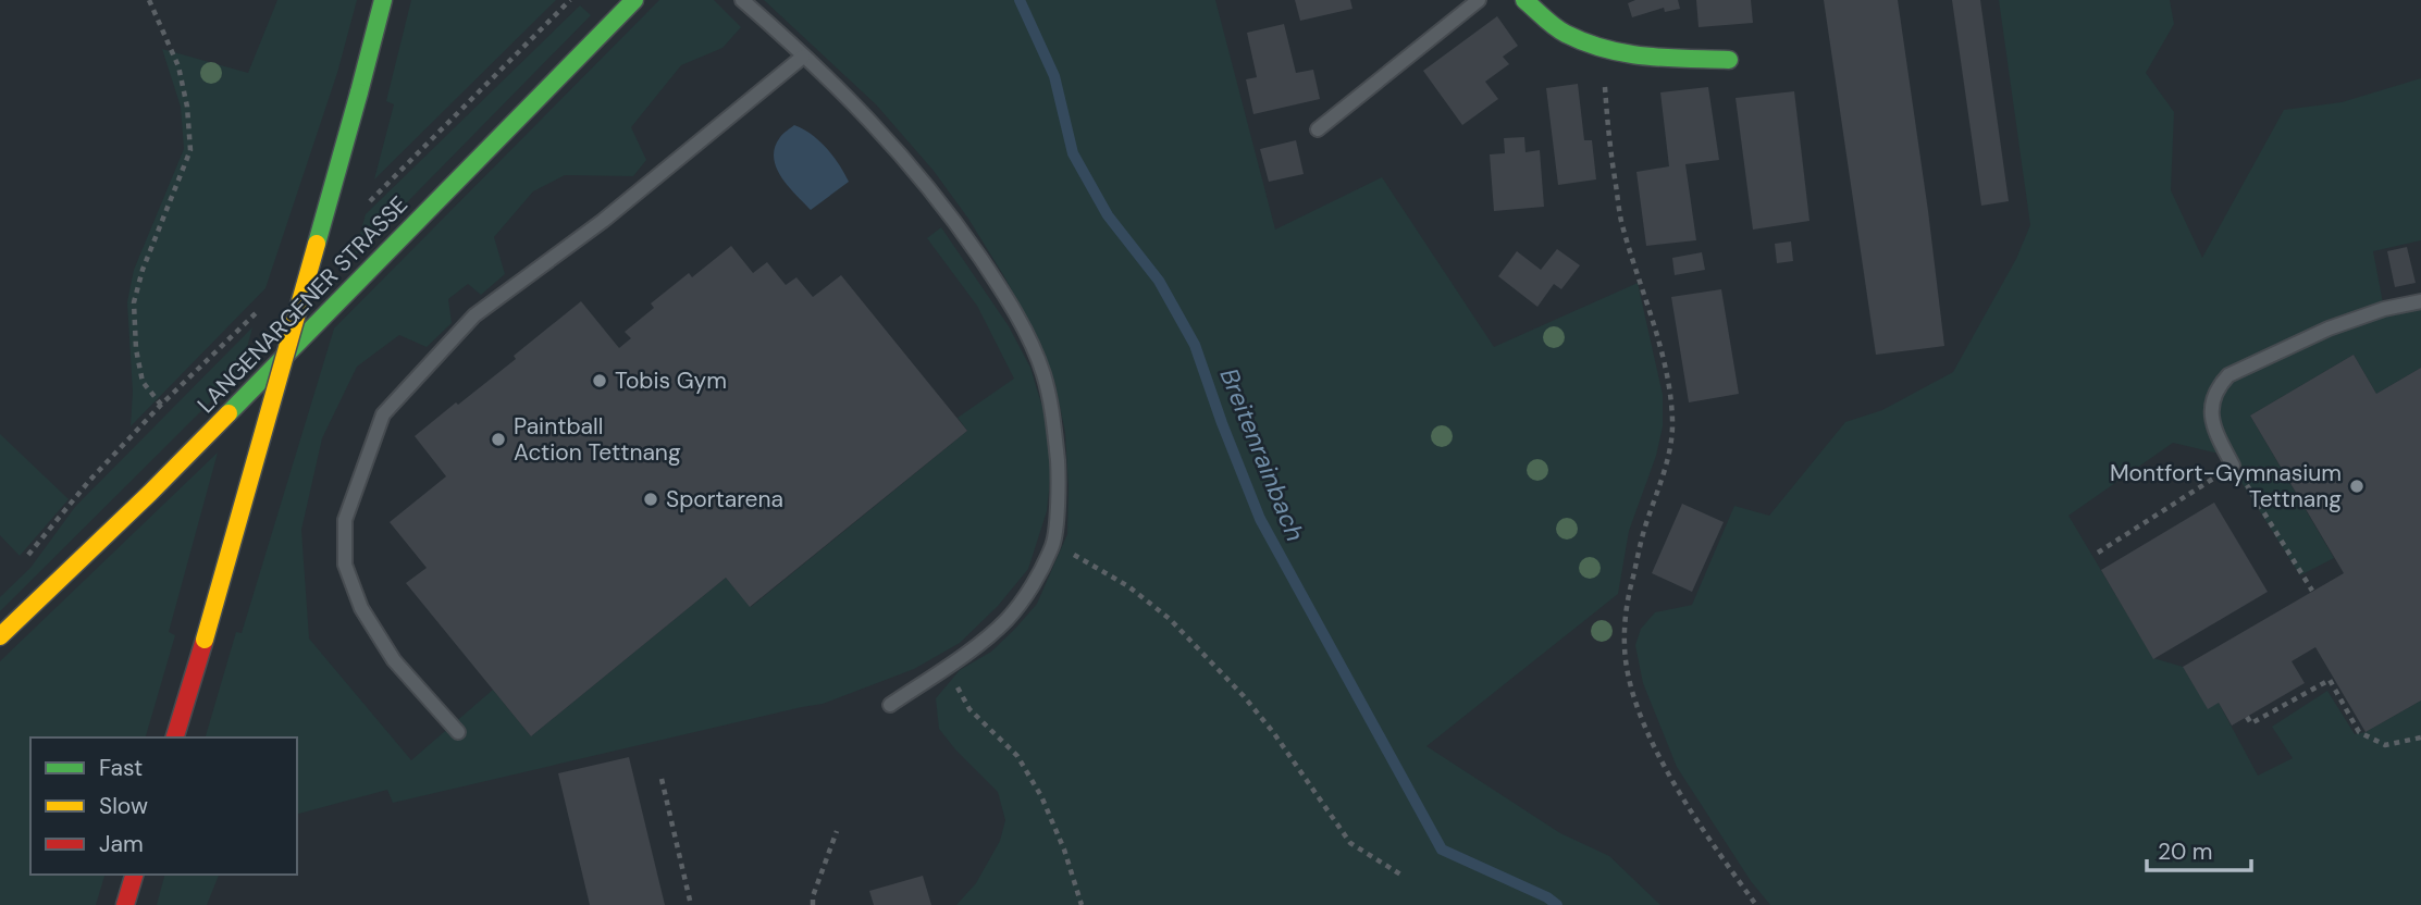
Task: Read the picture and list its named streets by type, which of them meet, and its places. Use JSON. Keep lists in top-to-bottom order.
{
  "streets": {
    "street": ["LANGENARGENER STRASSE"]
  },
  "water": ["Breitenrainbach"],
  "places": [
    "Tobis Gym",
    "Paintball Action Tettnang",
    "Montfort-Gymnasium Tettnang",
    "Sportarena"
  ],
  "legend": ["Fast", "Slow", "Jam"],
  "scale_bar": "20 m"
}
